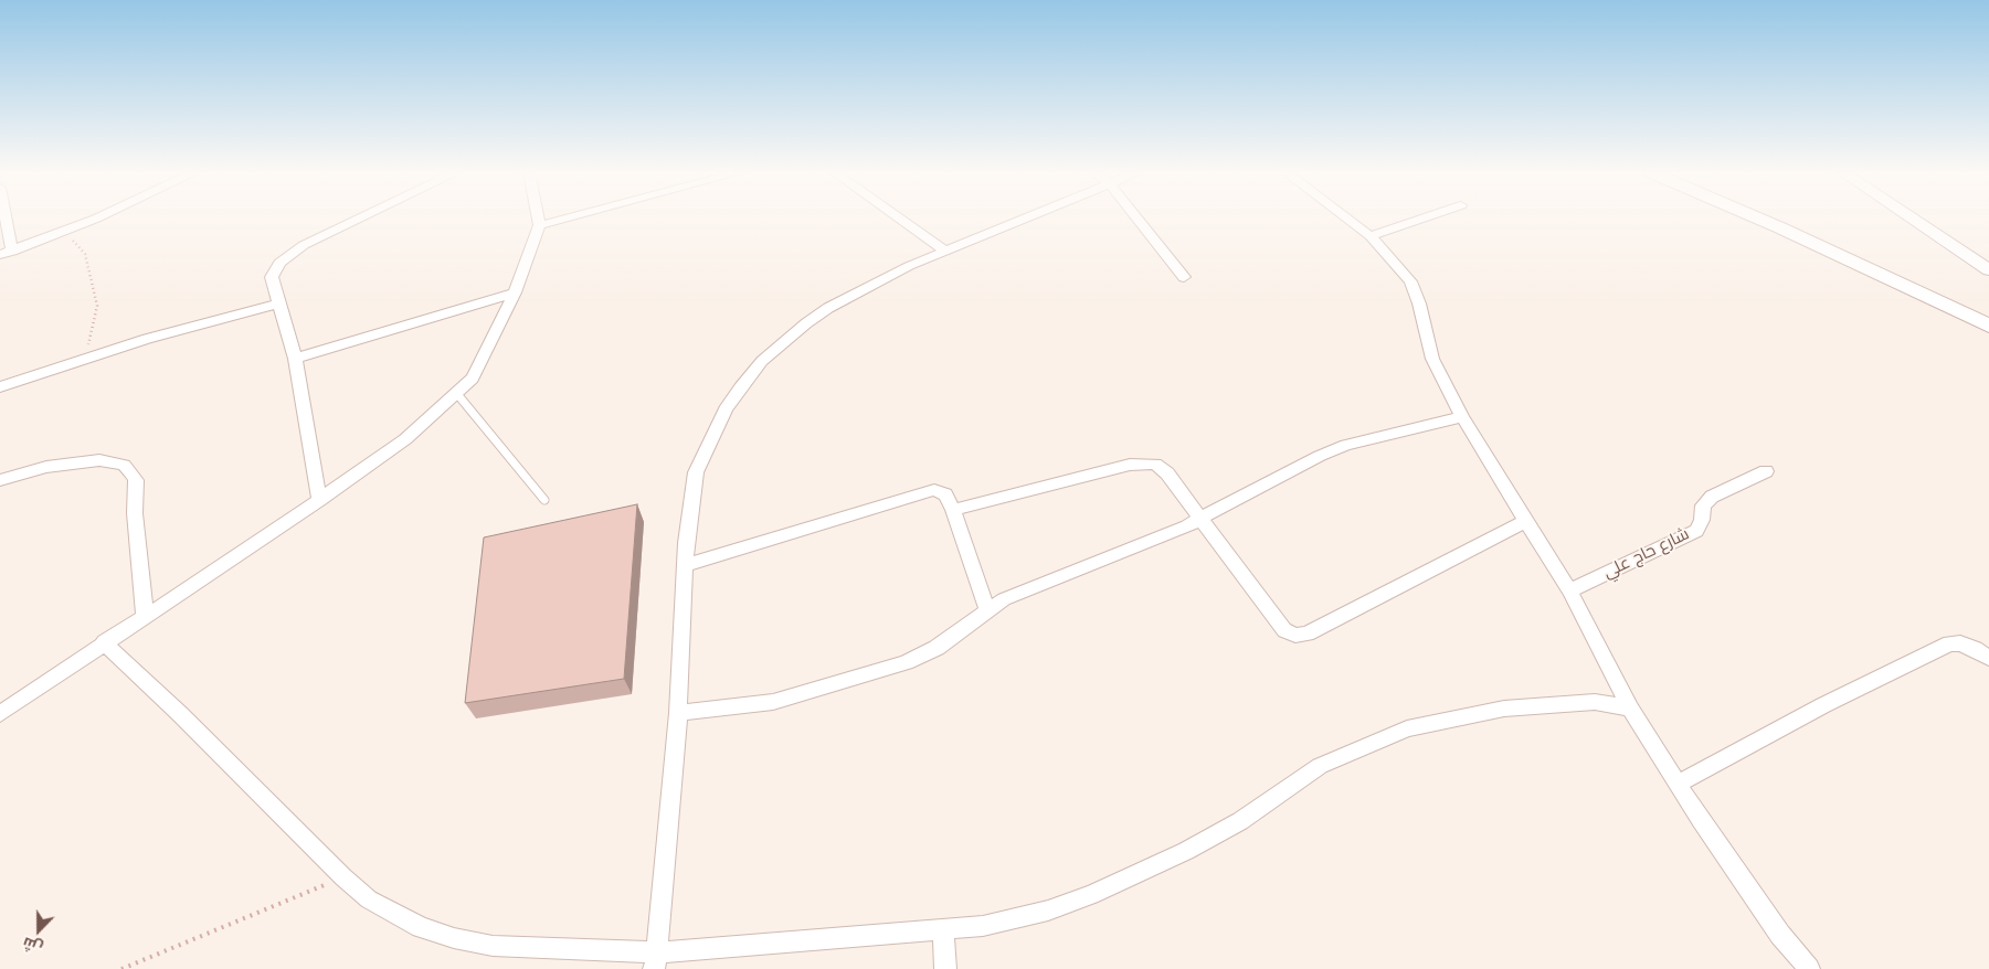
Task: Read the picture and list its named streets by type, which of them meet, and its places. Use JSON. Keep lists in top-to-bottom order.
{
  "streets": {
    "street": ["شارع حاج علي"]
  },
  "north": "bottom"
}
